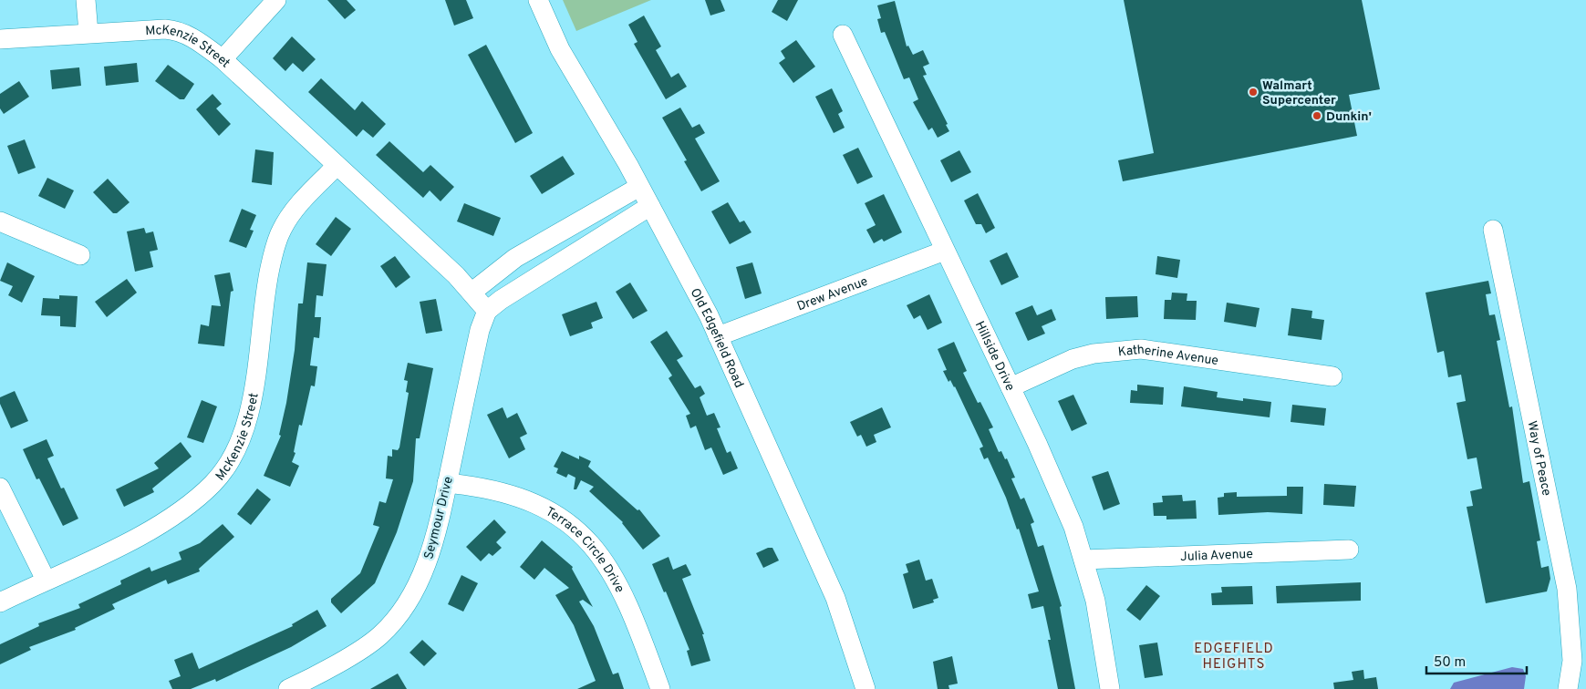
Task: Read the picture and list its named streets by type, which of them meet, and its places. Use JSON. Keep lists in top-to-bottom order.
{
  "streets": {
    "street": [
      "McKenzie Street",
      "Drew Avenue",
      "Old Edgefield Road",
      "Hillside Drive",
      "Katherine Avenue",
      "Way of Peace",
      "Seymour Drive",
      "Terrace Circle Drive",
      "Julia Avenue"
    ]
  },
  "crossings": [
    ["Drew Avenue", "Old Edgefield Road"],
    ["Drew Avenue", "Hillside Drive"],
    ["Hillside Drive", "Katherine Avenue"],
    ["Hillside Drive", "Julia Avenue"],
    ["Seymour Drive", "Terrace Circle Drive"]
  ],
  "districts": ["EDGEFIELD HEIGHTS"],
  "places": ["Walmart Supercenter", "Dunkin'"],
  "scale_bar": "50 m"
}
